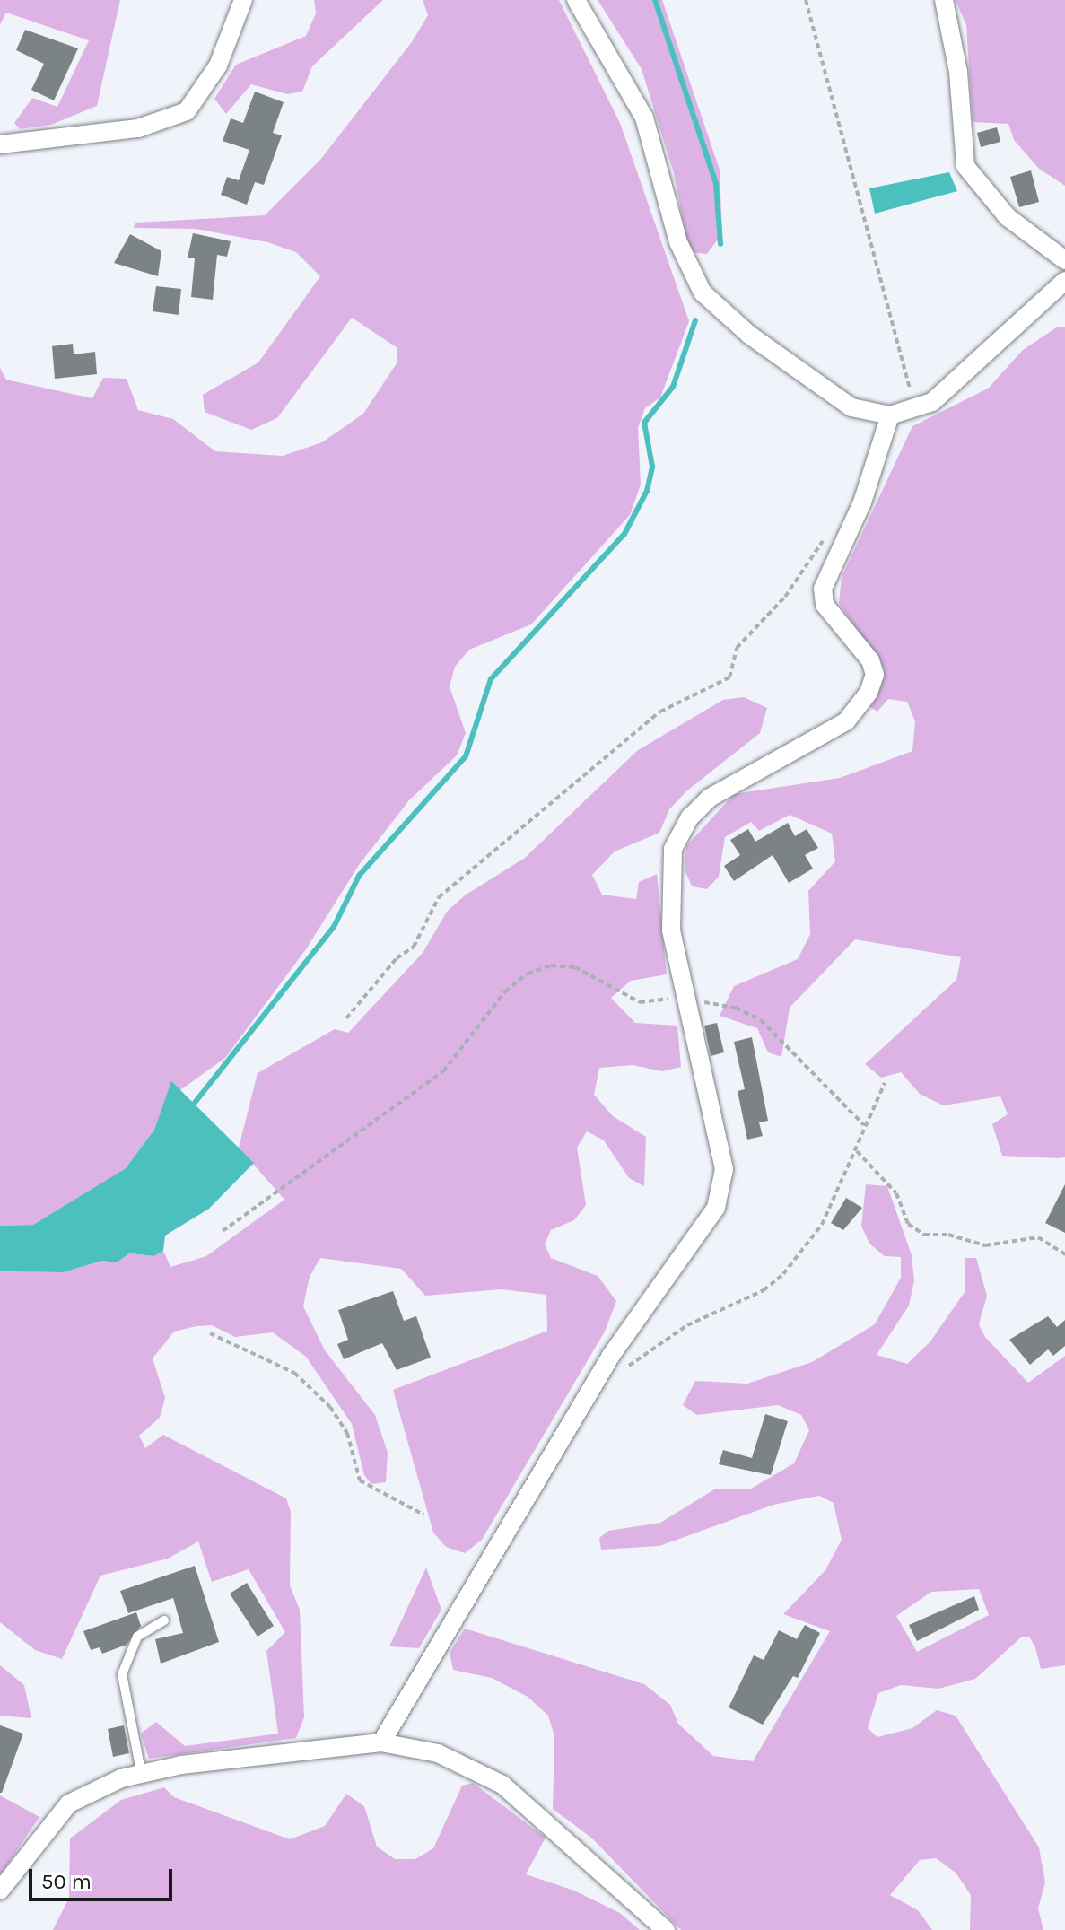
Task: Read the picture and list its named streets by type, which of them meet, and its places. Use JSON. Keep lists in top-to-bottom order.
{
  "scale_bar": "50 m"
}
